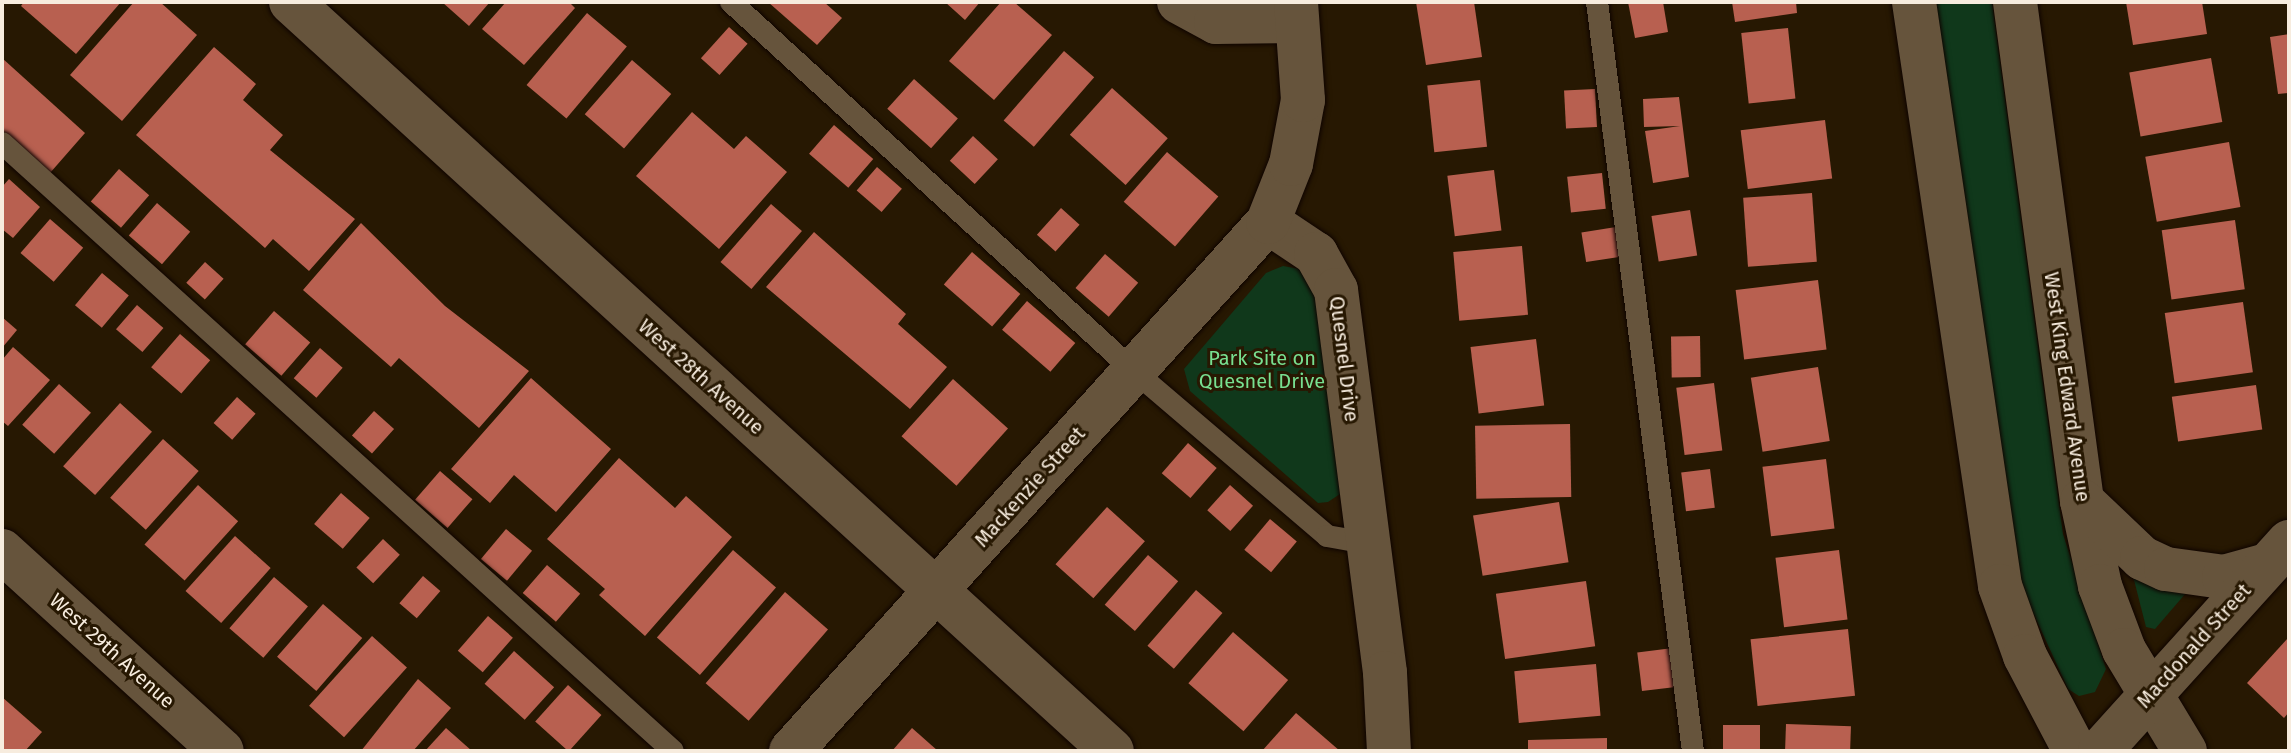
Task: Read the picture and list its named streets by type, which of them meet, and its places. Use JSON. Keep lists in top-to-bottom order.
{
  "streets": {
    "street": [
      "Quesnel Drive",
      "West 28th Avenue",
      "West King Edward Avenue",
      "Mackenzie Street",
      "Macdonald Street",
      "West 29th Avenue"
    ]
  },
  "crossings": [
    ["Quesnel Drive", "Mackenzie Street"],
    ["West 28th Avenue", "Mackenzie Street"],
    ["West King Edward Avenue", "Macdonald Street"]
  ],
  "parks": ["Park Site on Quesnel Drive"]
}
